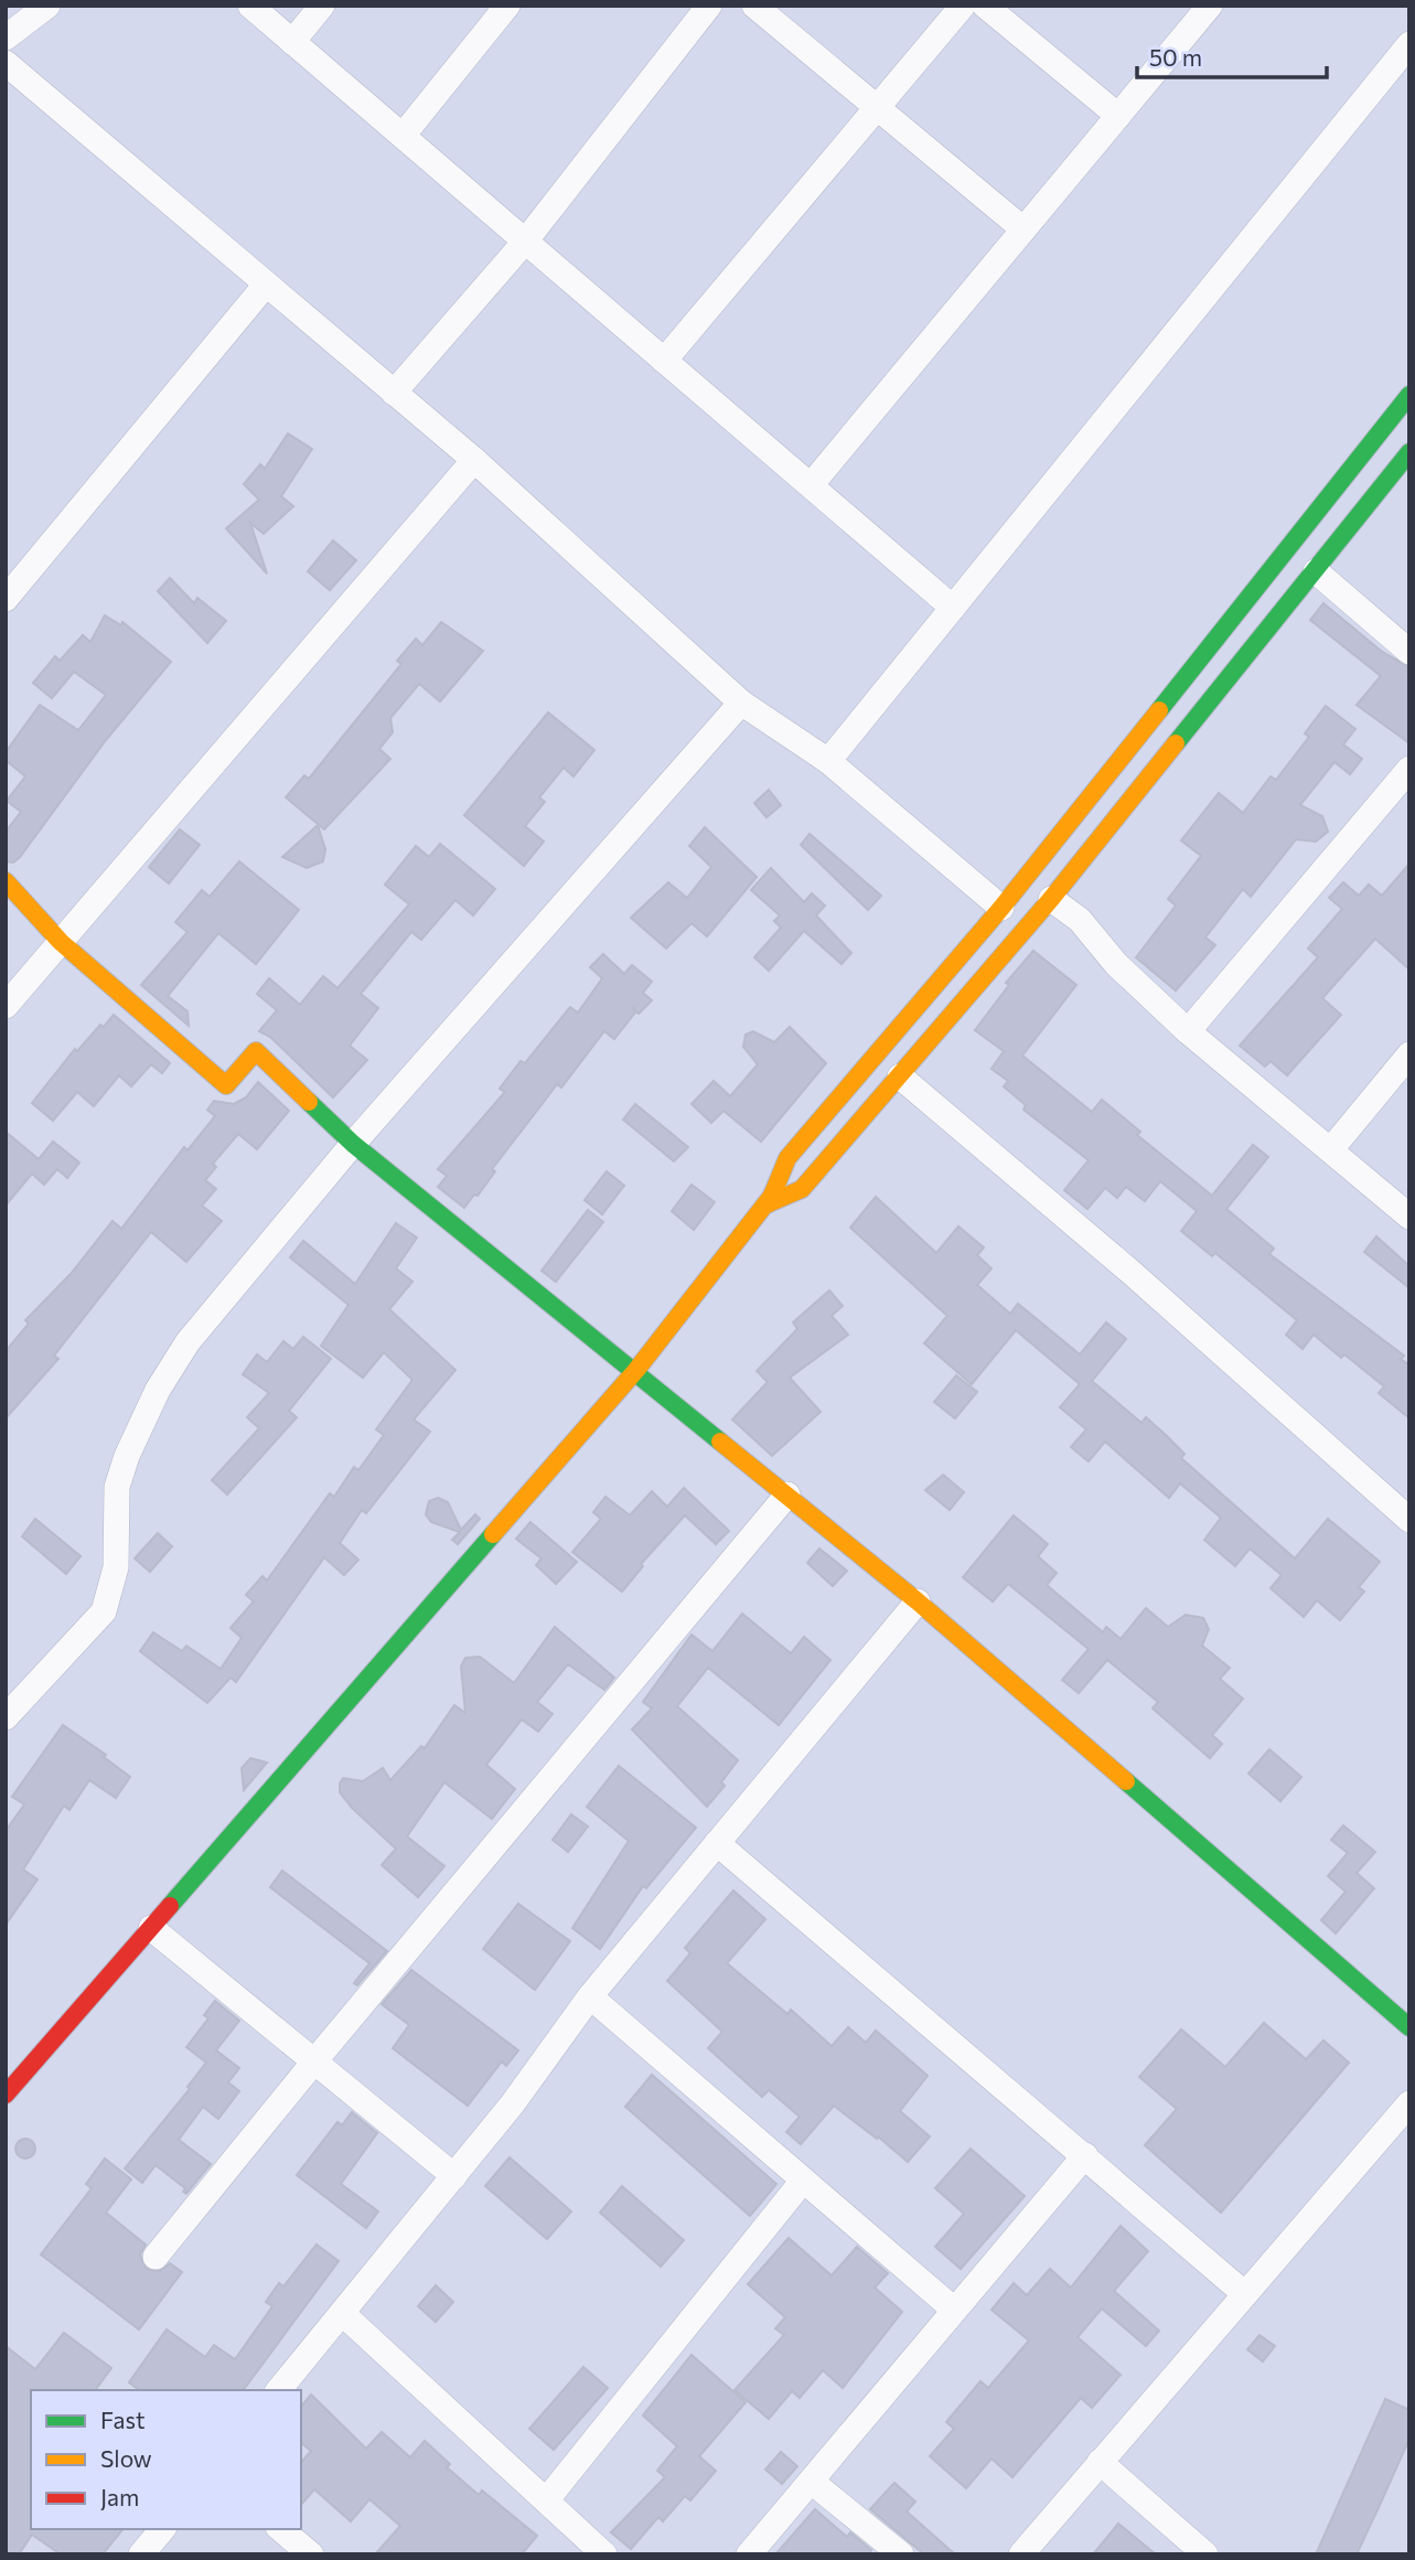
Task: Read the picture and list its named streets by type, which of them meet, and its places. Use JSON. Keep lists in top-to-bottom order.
{
  "legend": ["Fast", "Slow", "Jam"],
  "scale_bar": "50 m"
}
